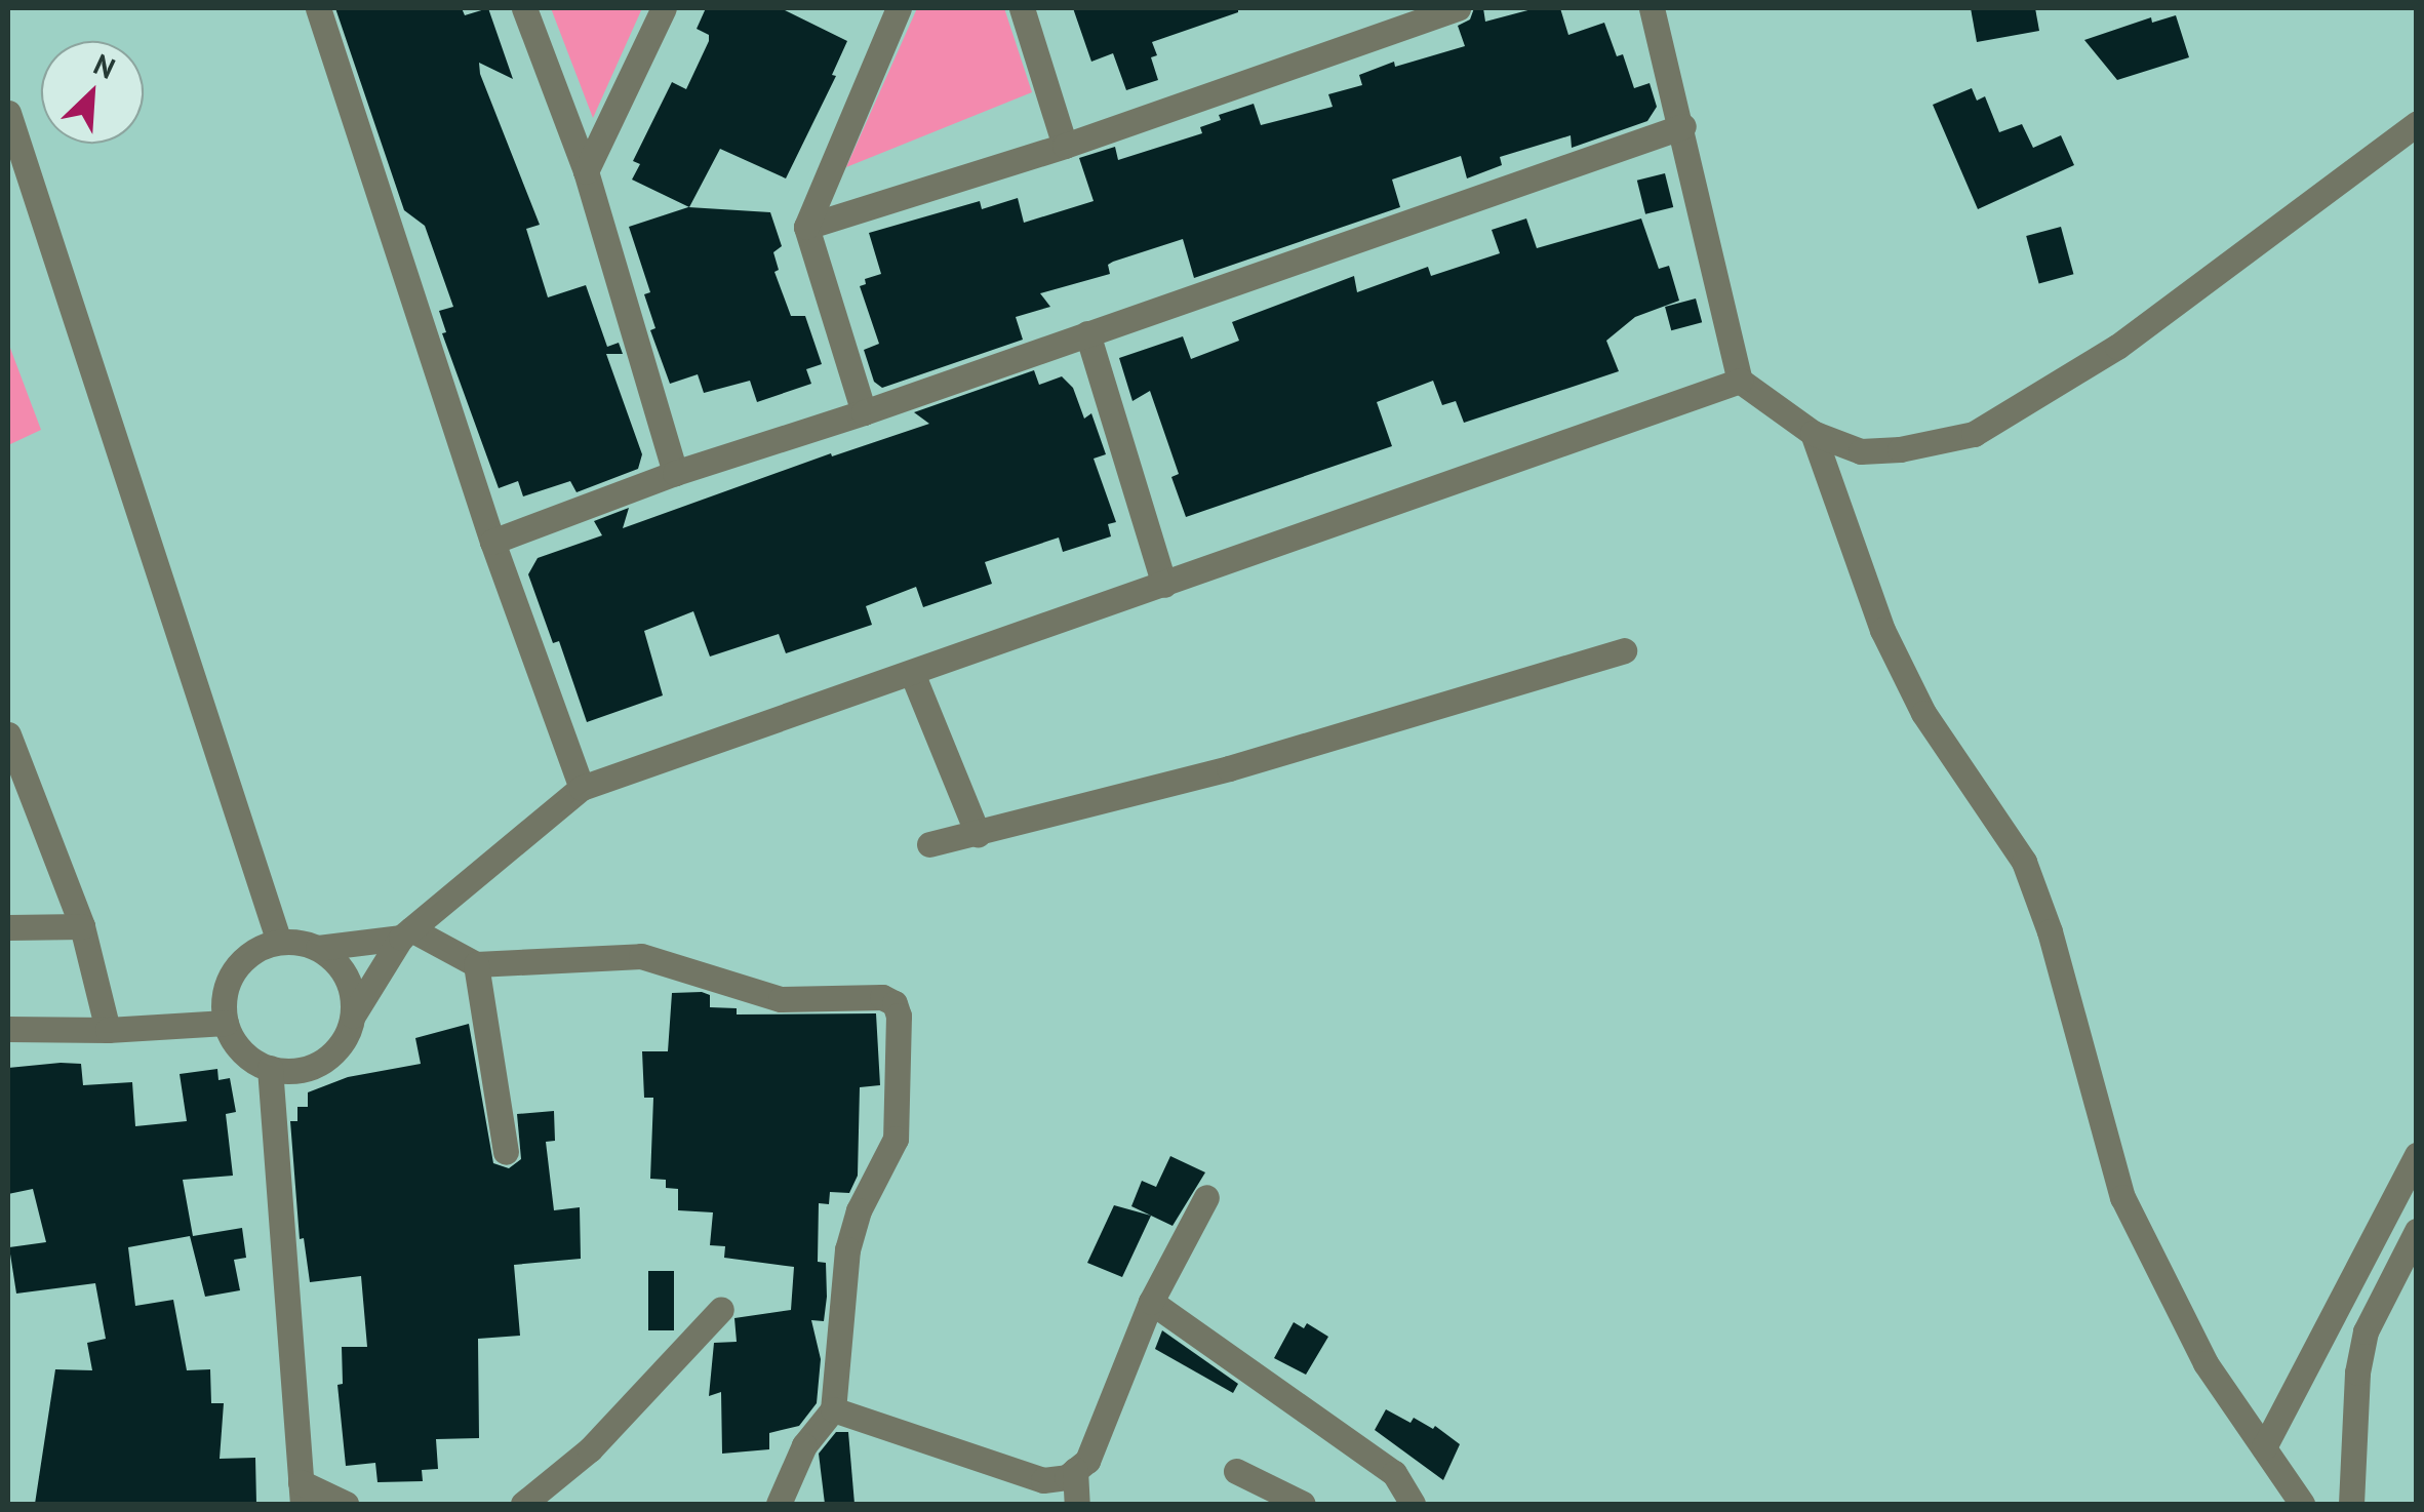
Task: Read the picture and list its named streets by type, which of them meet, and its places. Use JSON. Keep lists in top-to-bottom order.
{
  "north": "top right"
}
